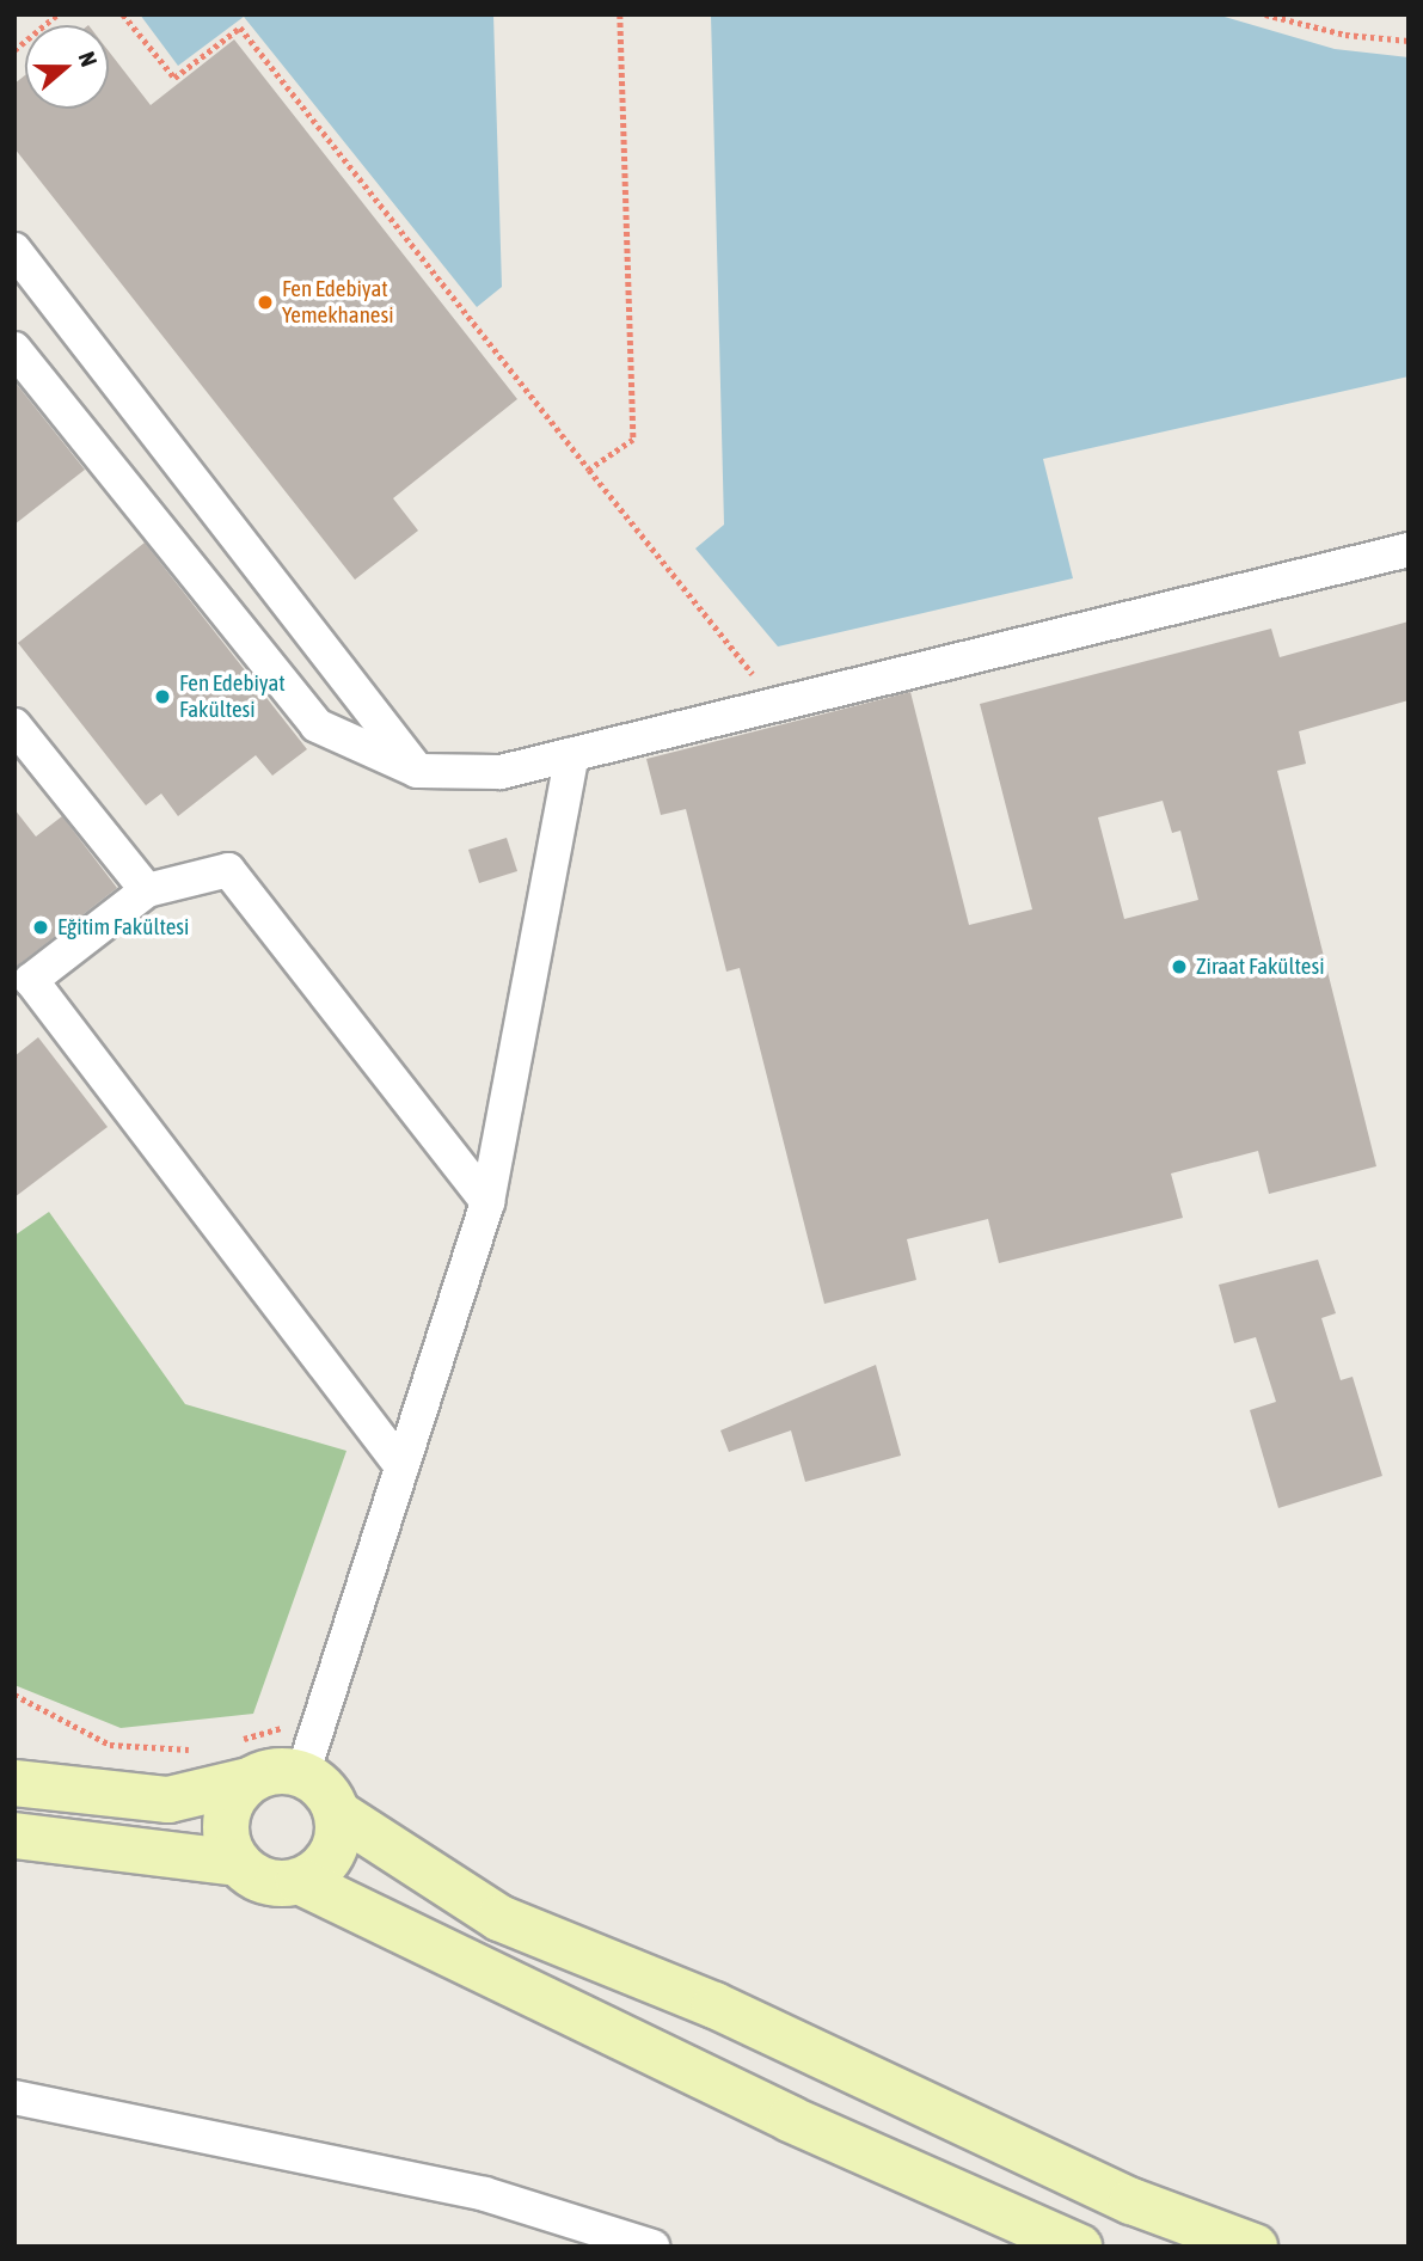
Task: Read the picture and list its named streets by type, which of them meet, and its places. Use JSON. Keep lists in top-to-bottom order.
{
  "places": [
    "Fen Edebiyat Yemekhanesi",
    "Fen Edebiyat Fakültesi",
    "Eğitim Fakültesi",
    "Ziraat Fakültesi"
  ],
  "north": "right"
}
